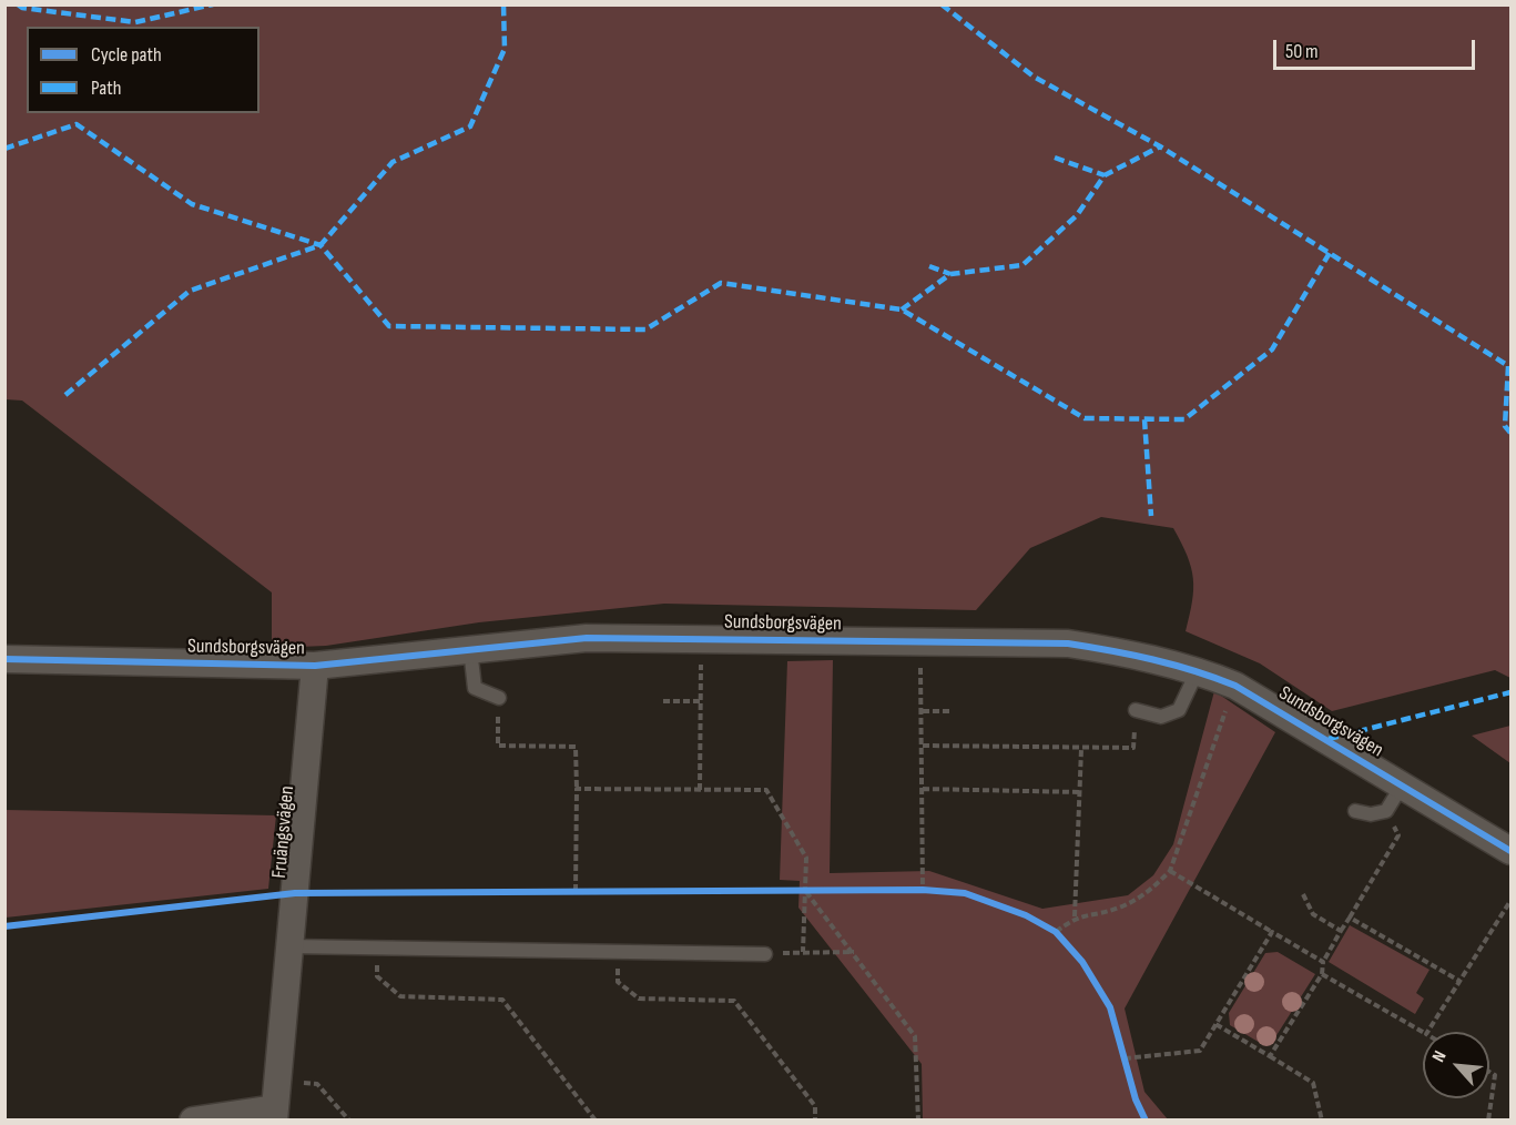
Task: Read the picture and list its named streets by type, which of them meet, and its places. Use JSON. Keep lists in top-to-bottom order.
{
  "streets": {
    "street": ["Sundsborgsvägen", "Fruängsvägen"]
  },
  "crossings": [
    ["Sundsborgsvägen", "Fruängsvägen"]
  ],
  "legend": ["Cycle path", "Path"],
  "scale_bar": "50 m",
  "north": "top left"
}
